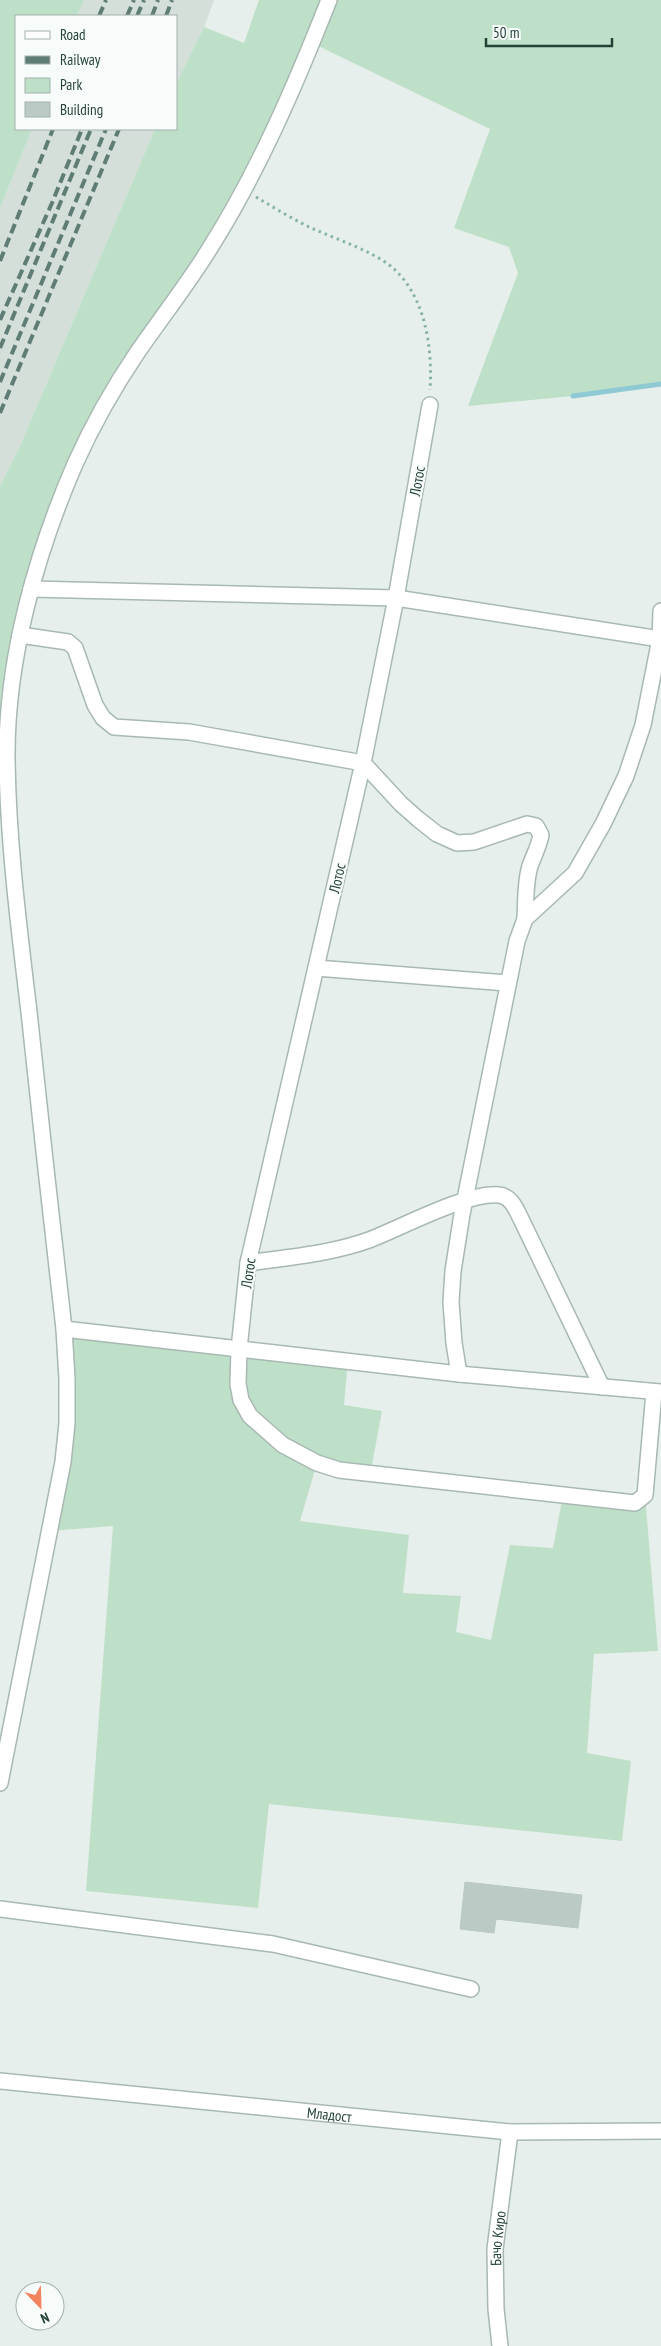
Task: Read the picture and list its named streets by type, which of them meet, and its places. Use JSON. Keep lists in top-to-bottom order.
{
  "streets": {
    "street": ["Лотос", "Младост", "Бачо Киро"]
  },
  "crossings": [
    ["Младост", "Бачо Киро"]
  ],
  "legend": [
    "Road",
    "Railway",
    "Park",
    "Building"
  ],
  "scale_bar": "50 m",
  "north": "bottom right"
}
